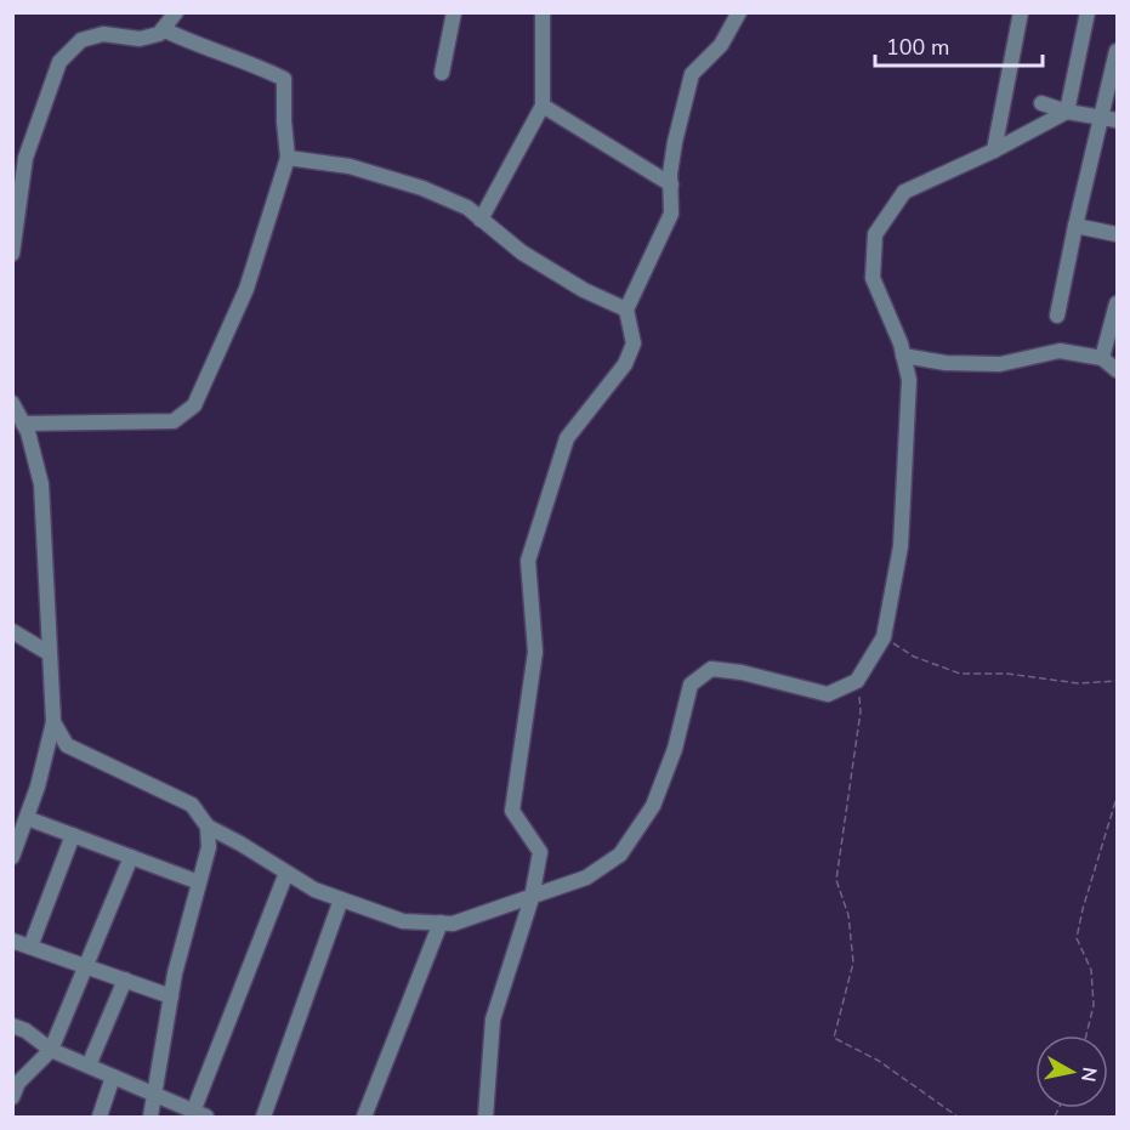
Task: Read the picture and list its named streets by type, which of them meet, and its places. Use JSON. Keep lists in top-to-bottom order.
{
  "scale_bar": "100 m",
  "north": "right"
}
